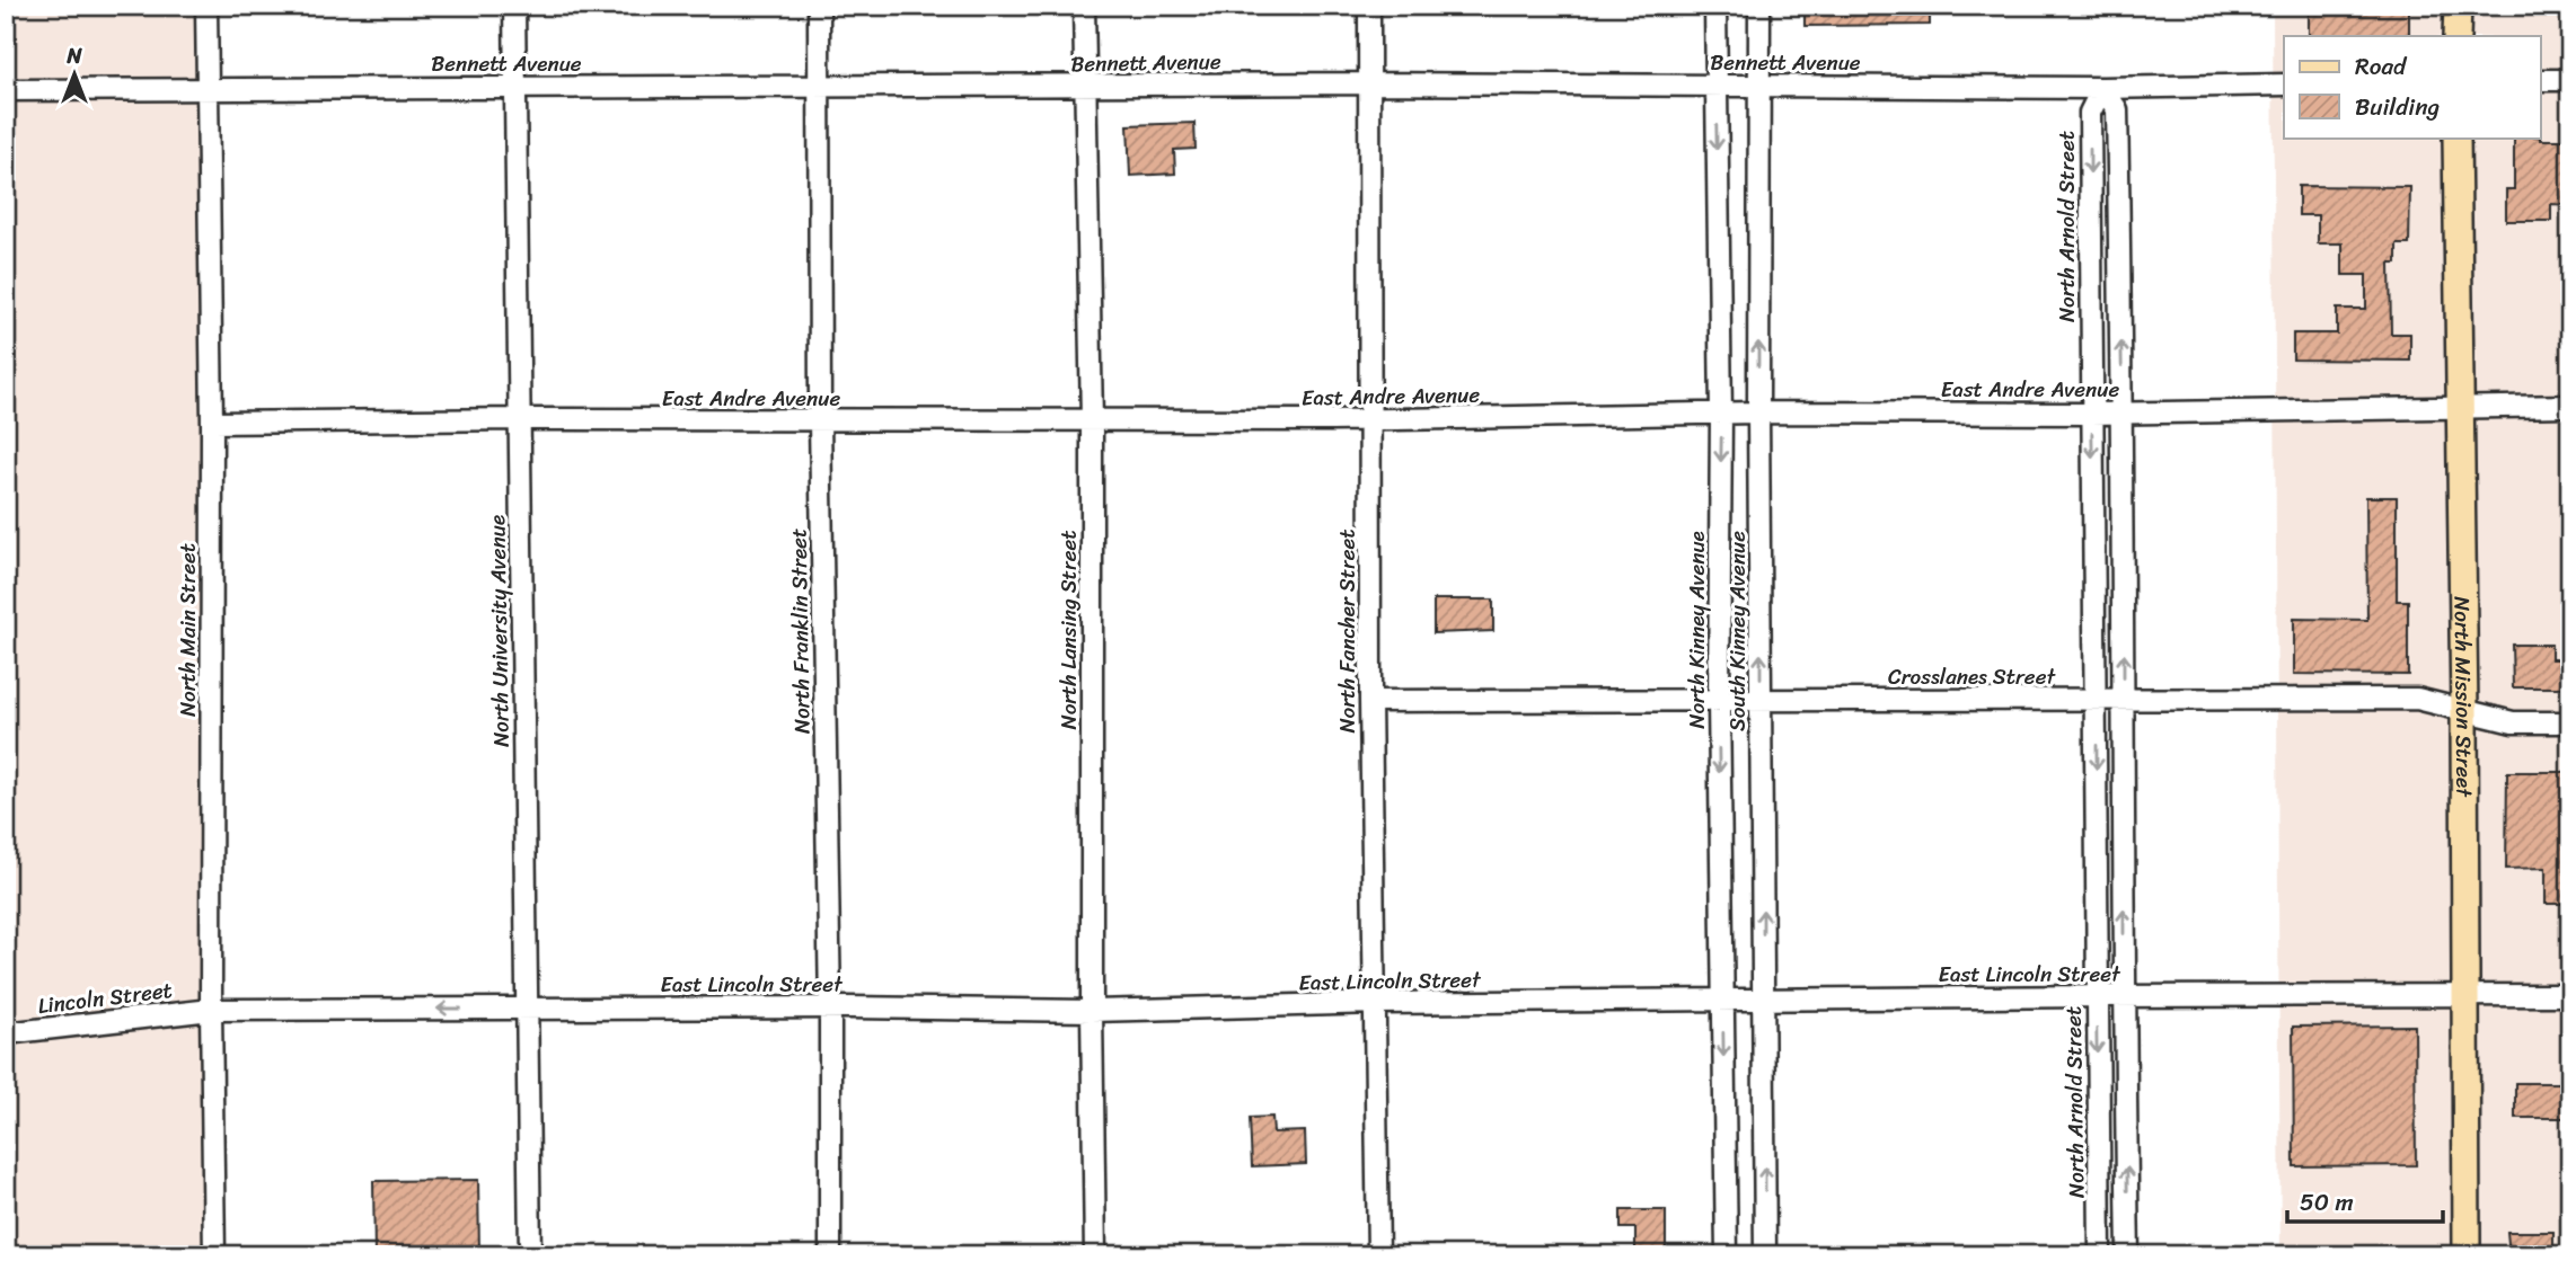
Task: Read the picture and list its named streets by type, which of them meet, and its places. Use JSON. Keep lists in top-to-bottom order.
{
  "streets": {
    "main road": ["North Mission Street"],
    "street": [
      "Bennett Avenue",
      "North Arnold Street",
      "East Andre Avenue",
      "North Main Street",
      "North Lansing Street",
      "North Kinney Avenue",
      "North University Avenue",
      "North Franklin Street",
      "North Fancher Street",
      "South Kinney Avenue",
      "Crosslanes Street",
      "East Lincoln Street",
      "Lincoln Street"
    ]
  },
  "crossings": [
    ["Bennett Avenue", "North Arnold Street"],
    ["Bennett Avenue", "North Main Street"],
    ["Bennett Avenue", "North Lansing Street"],
    ["Bennett Avenue", "North Kinney Avenue"],
    ["Bennett Avenue", "North University Avenue"],
    ["Bennett Avenue", "North Franklin Street"],
    ["Bennett Avenue", "North Fancher Street"],
    ["Bennett Avenue", "South Kinney Avenue"],
    ["North Arnold Street", "East Andre Avenue"],
    ["North Arnold Street", "Crosslanes Street"],
    ["North Arnold Street", "East Lincoln Street"],
    ["East Andre Avenue", "North Main Street"],
    ["East Andre Avenue", "North Lansing Street"],
    ["East Andre Avenue", "North Kinney Avenue"],
    ["East Andre Avenue", "North University Avenue"],
    ["East Andre Avenue", "North Franklin Street"],
    ["East Andre Avenue", "North Fancher Street"],
    ["East Andre Avenue", "South Kinney Avenue"],
    ["East Andre Avenue", "North Mission Street"],
    ["North Main Street", "East Lincoln Street"],
    ["North Main Street", "Lincoln Street"],
    ["North Lansing Street", "East Lincoln Street"],
    ["North Kinney Avenue", "Crosslanes Street"],
    ["North Kinney Avenue", "East Lincoln Street"],
    ["North University Avenue", "East Lincoln Street"],
    ["North Franklin Street", "East Lincoln Street"],
    ["North Fancher Street", "Crosslanes Street"],
    ["North Fancher Street", "East Lincoln Street"],
    ["South Kinney Avenue", "Crosslanes Street"],
    ["South Kinney Avenue", "East Lincoln Street"],
    ["Crosslanes Street", "North Mission Street"],
    ["North Mission Street", "East Lincoln Street"],
    ["East Lincoln Street", "Lincoln Street"]
  ],
  "one_way": ["North Kinney Avenue", "South Kinney Avenue"],
  "legend": ["Road", "Building"],
  "scale_bar": "50 m",
  "north": "top"
}
